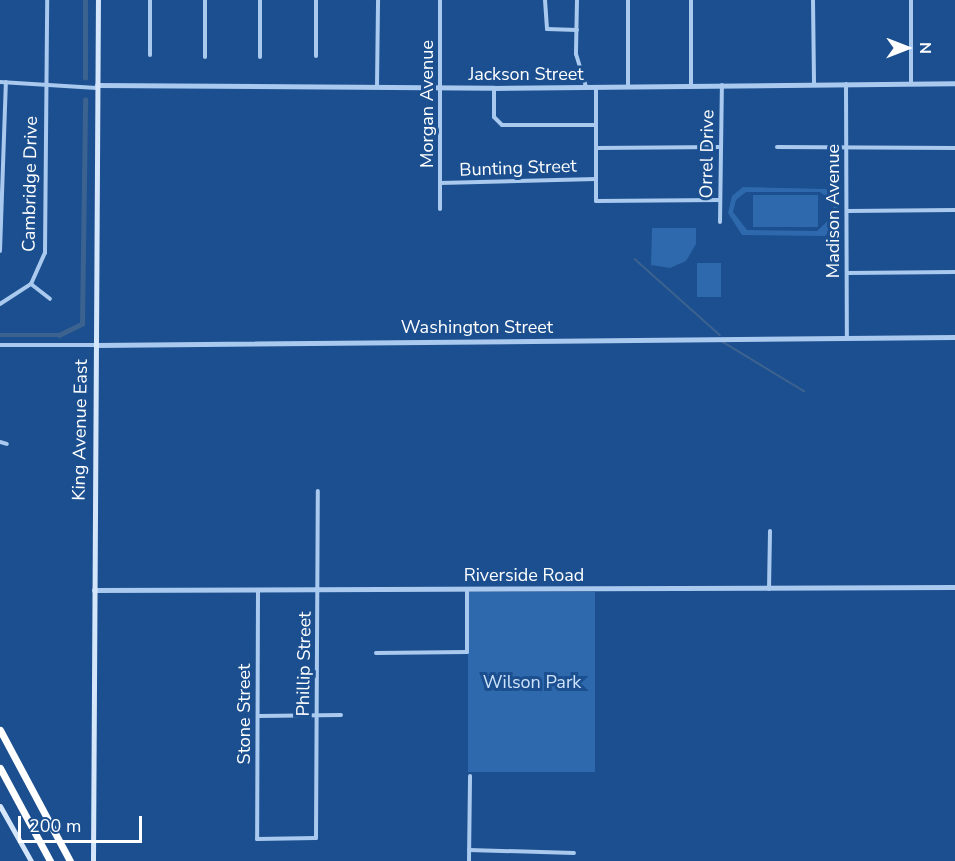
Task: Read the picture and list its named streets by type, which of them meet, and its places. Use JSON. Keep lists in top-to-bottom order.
{
  "streets": {
    "main road": ["King Avenue East"],
    "street": [
      "Jackson Street",
      "Morgan Avenue",
      "Orrel Drive",
      "Bunting Street",
      "Cambridge Drive",
      "Madison Avenue",
      "Washington Street",
      "Riverside Road",
      "Phillip Street",
      "Stone Street"
    ]
  },
  "crossings": [
    ["Jackson Street", "Morgan Avenue"],
    ["Jackson Street", "Orrel Drive"],
    ["Jackson Street", "Cambridge Drive"],
    ["Jackson Street", "Madison Avenue"],
    ["Jackson Street", "King Avenue East"],
    ["Morgan Avenue", "Bunting Street"],
    ["Madison Avenue", "Washington Street"],
    ["Washington Street", "King Avenue East"],
    ["King Avenue East", "Riverside Road"],
    ["Riverside Road", "Phillip Street"],
    ["Riverside Road", "Stone Street"],
    ["Phillip Street", "Stone Street"]
  ],
  "parks": ["Wilson Park"],
  "scale_bar": "200 m",
  "north": "right"
}
